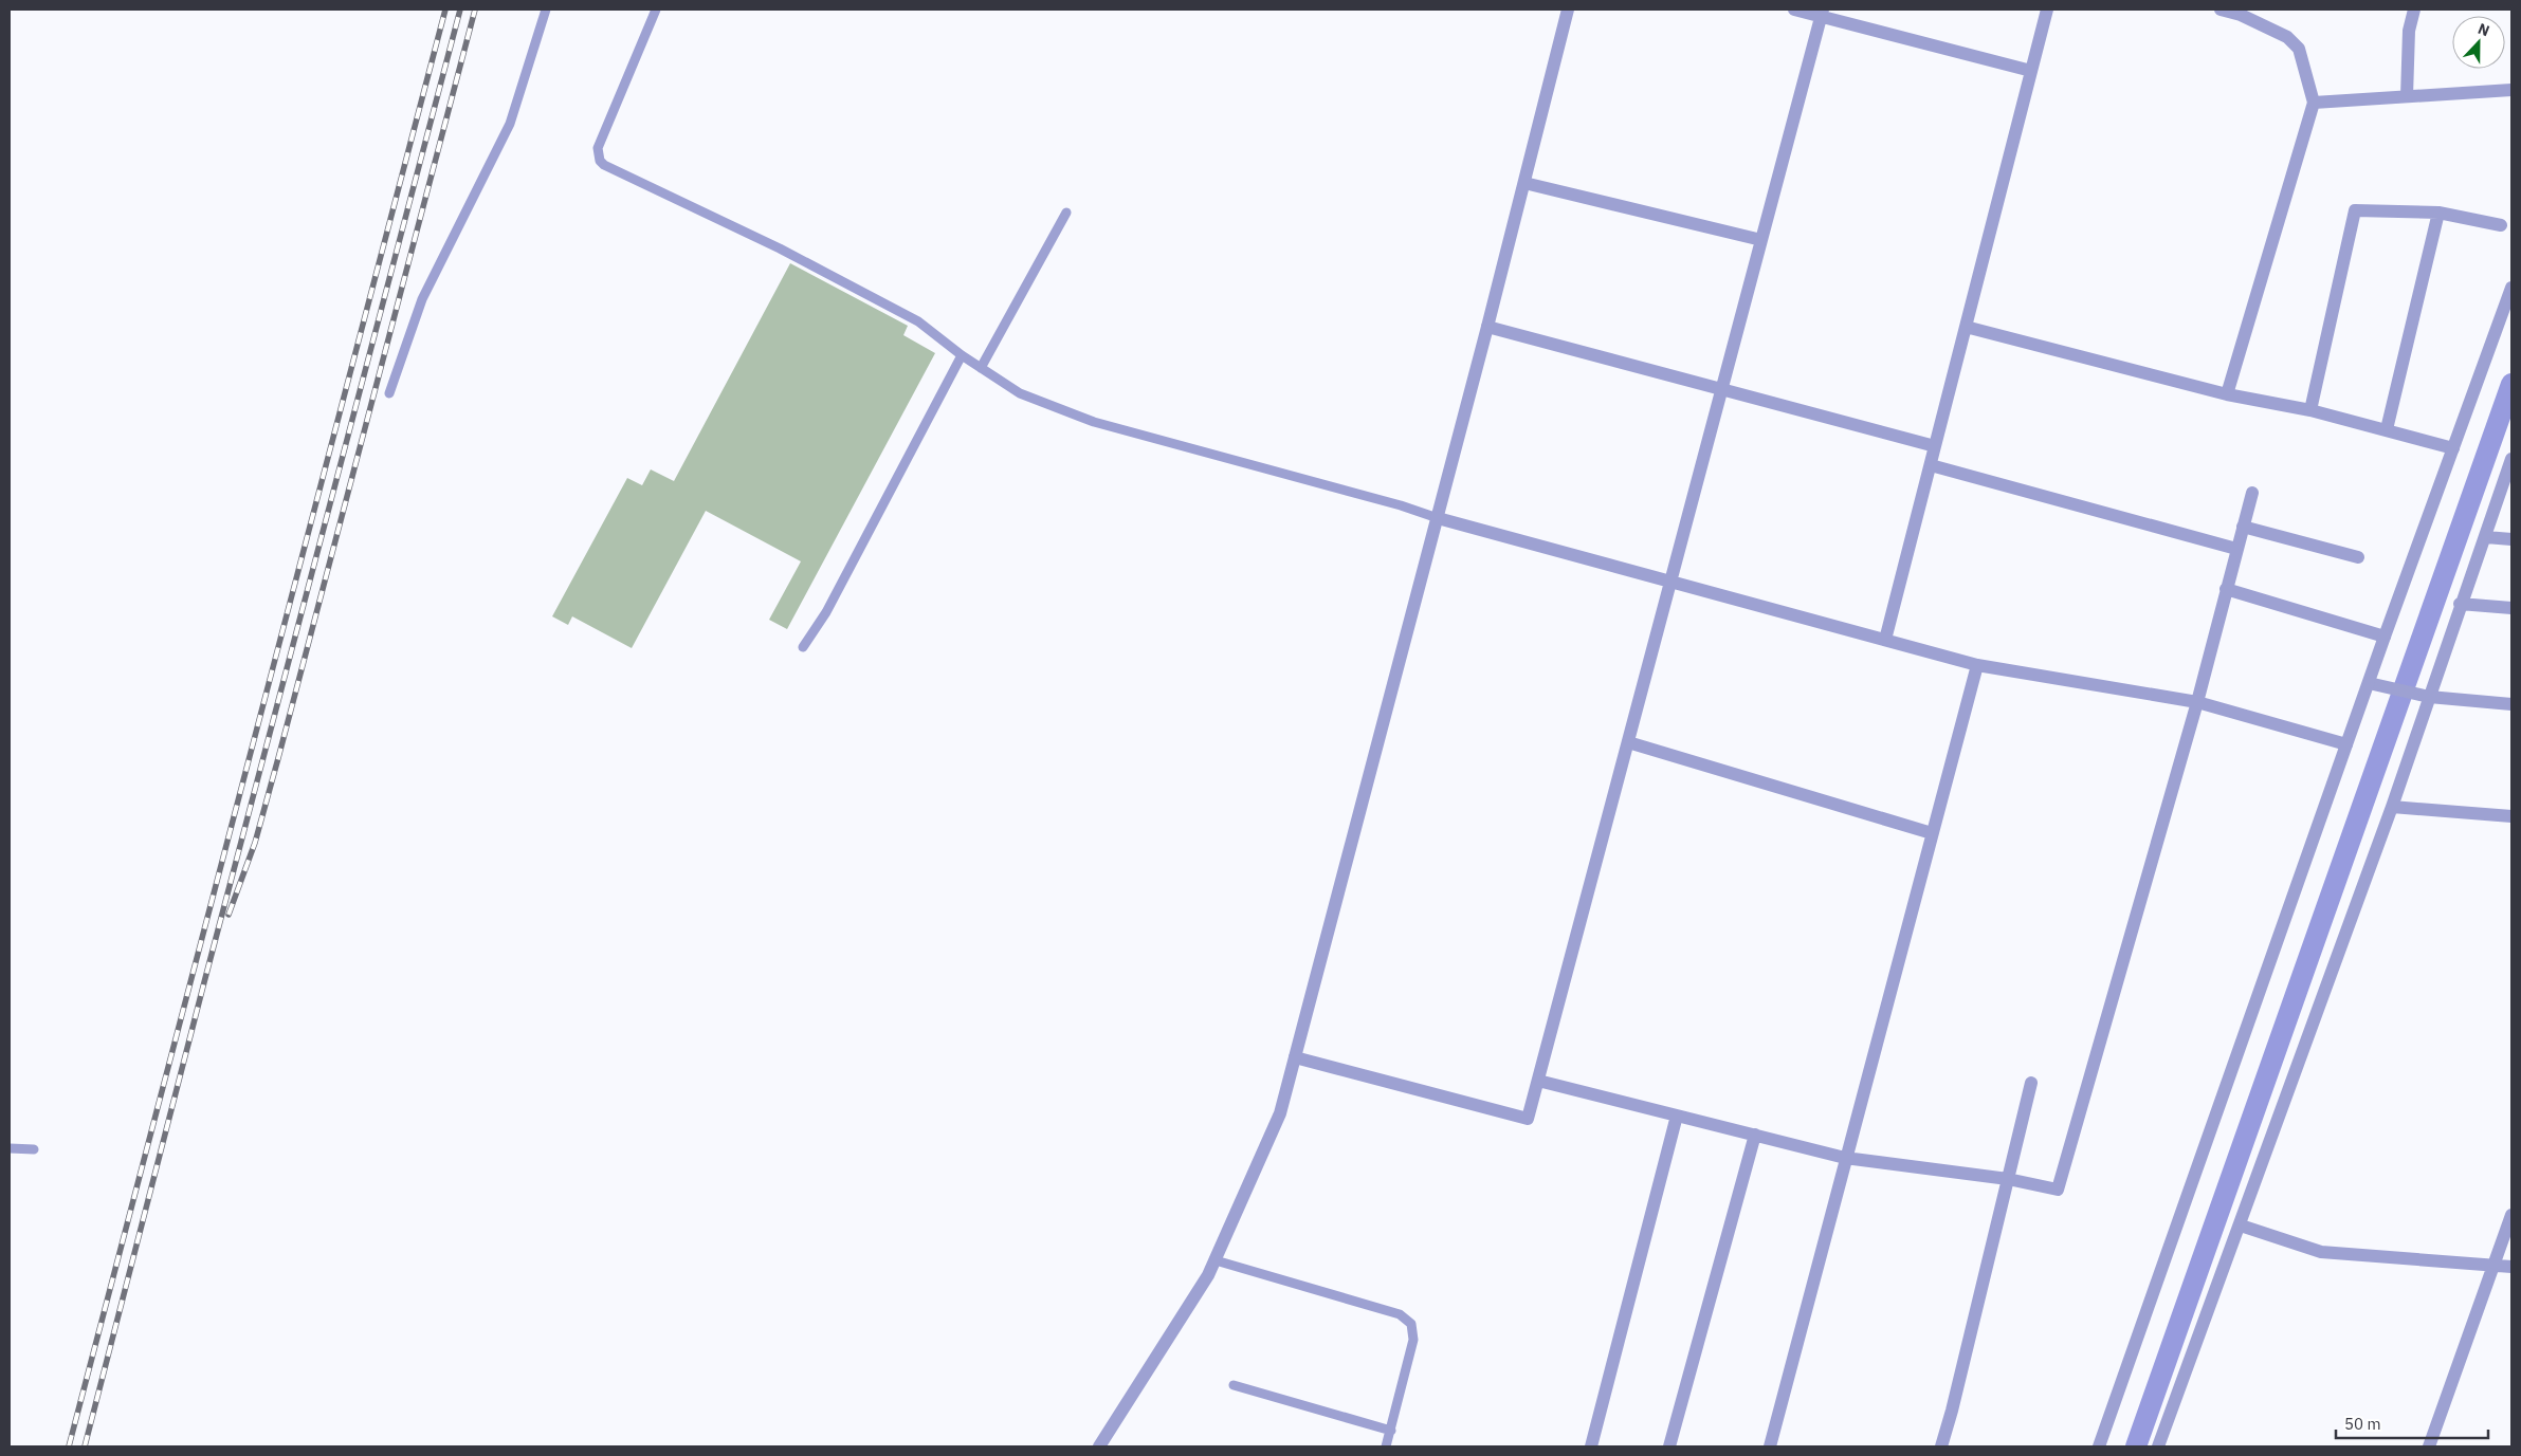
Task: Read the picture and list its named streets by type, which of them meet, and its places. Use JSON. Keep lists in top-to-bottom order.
{
  "scale_bar": "50 m",
  "north": "top"
}
